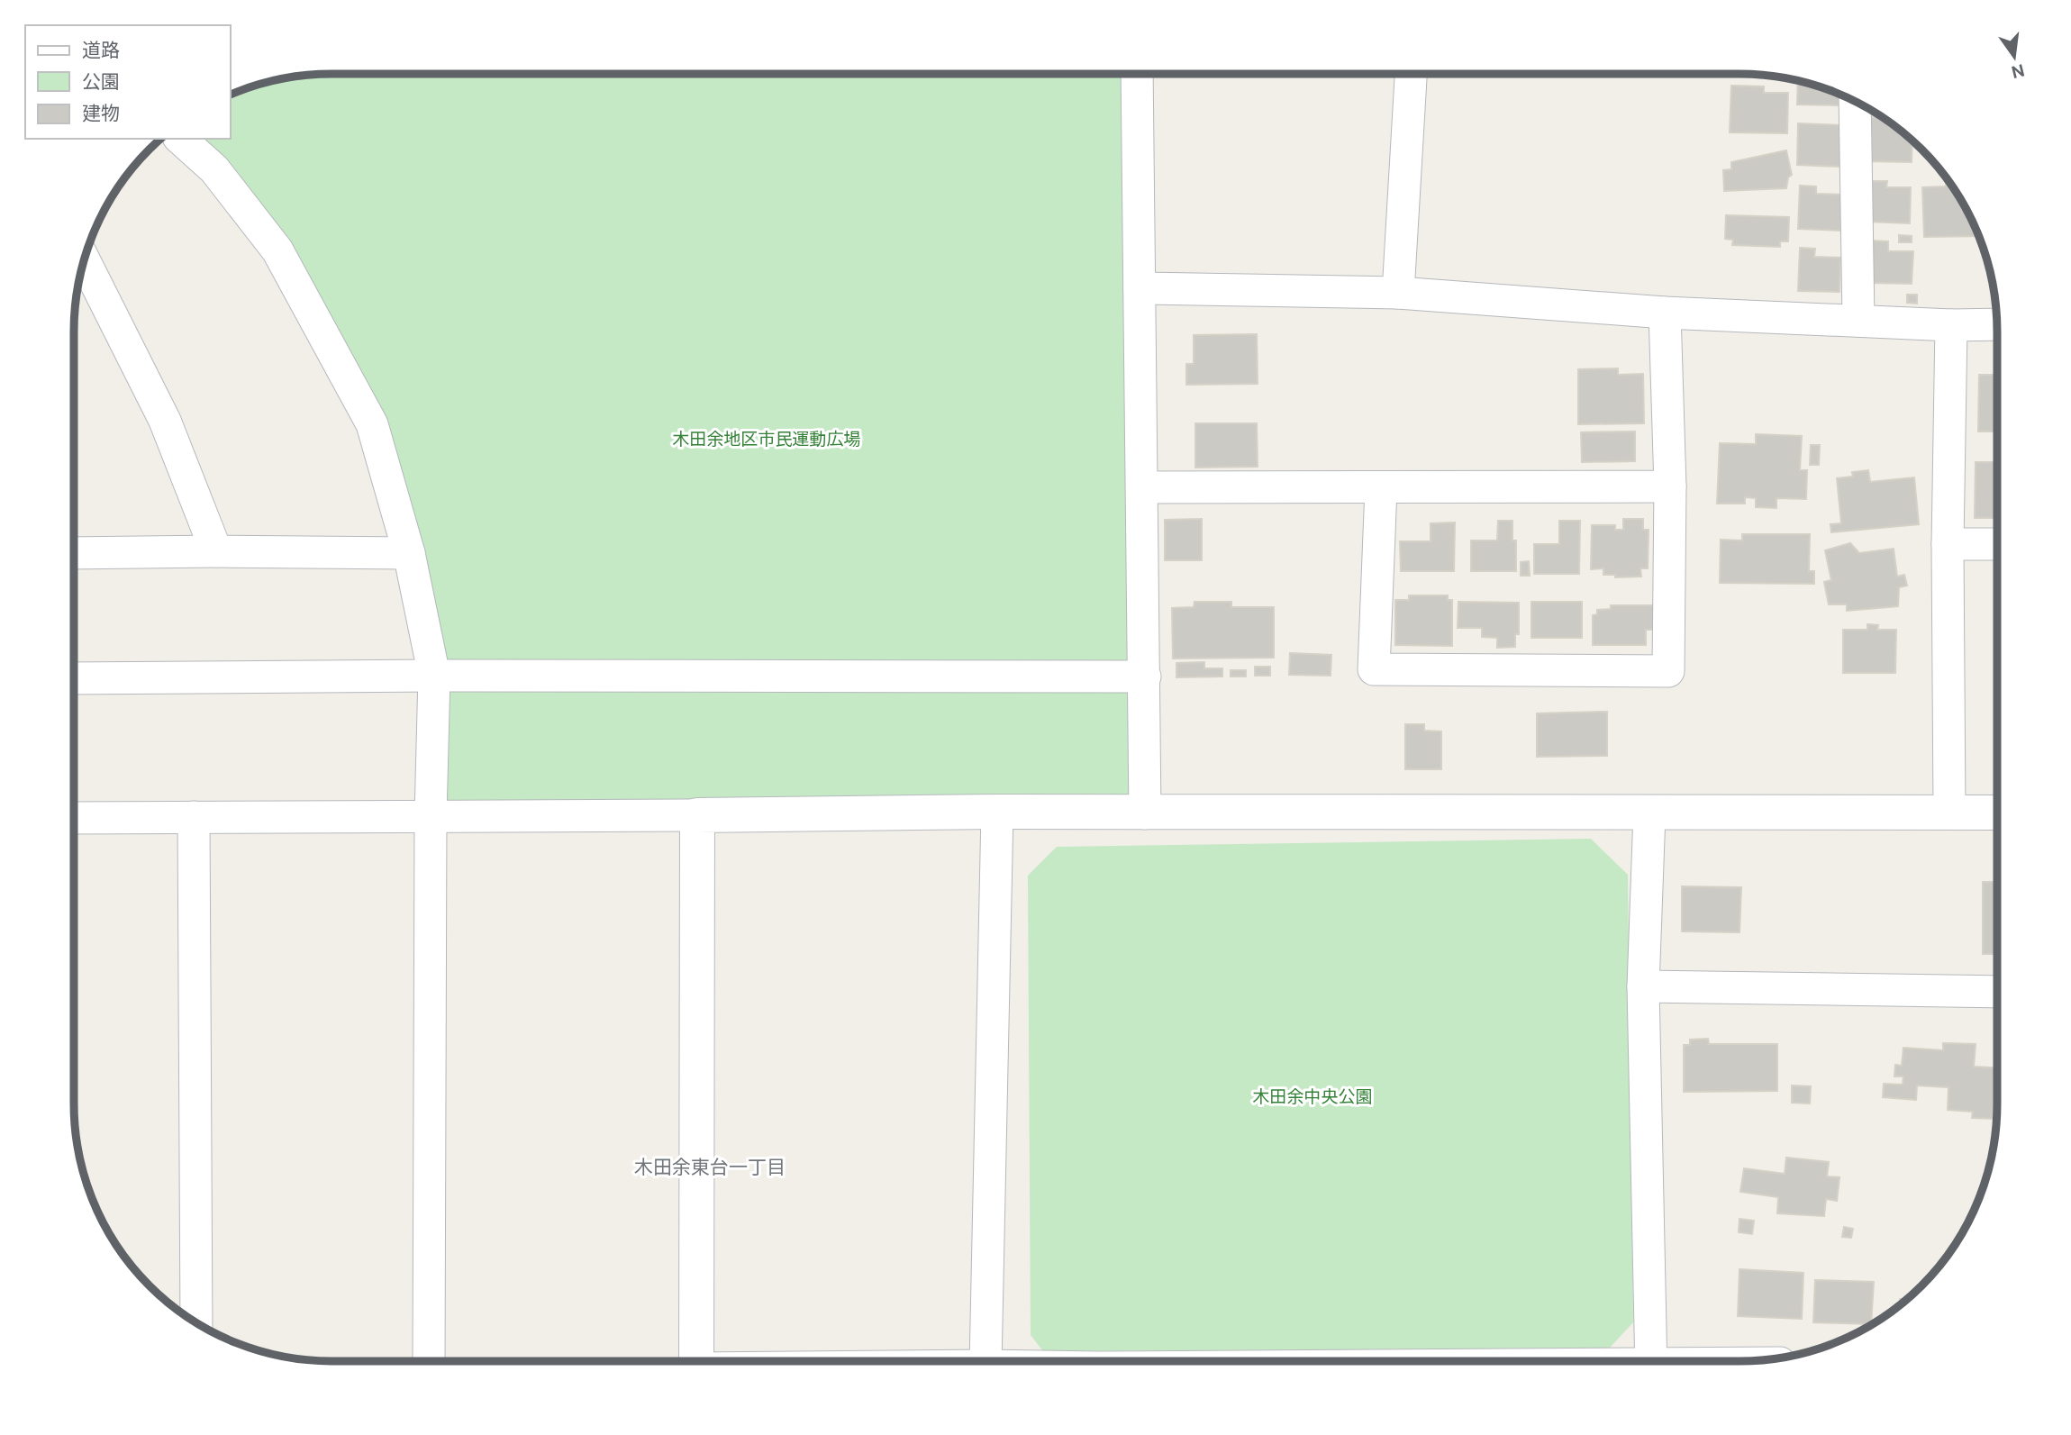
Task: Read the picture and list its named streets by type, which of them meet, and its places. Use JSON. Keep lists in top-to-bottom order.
{
  "districts": ["木田余東台一丁目"],
  "parks": ["木田余地区市民運動広場", "木田余中央公園"],
  "legend": ["道路", "公園", "建物"],
  "north": "bottom"
}
